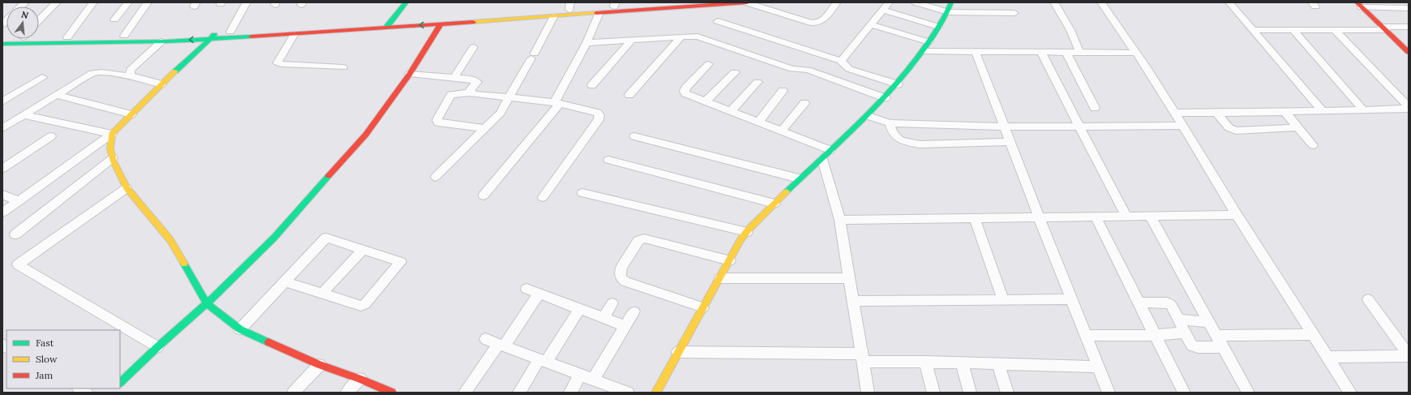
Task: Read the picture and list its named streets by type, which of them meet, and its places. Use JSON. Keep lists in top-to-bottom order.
{
  "legend": ["Fast", "Slow", "Jam"],
  "north": "top"
}
